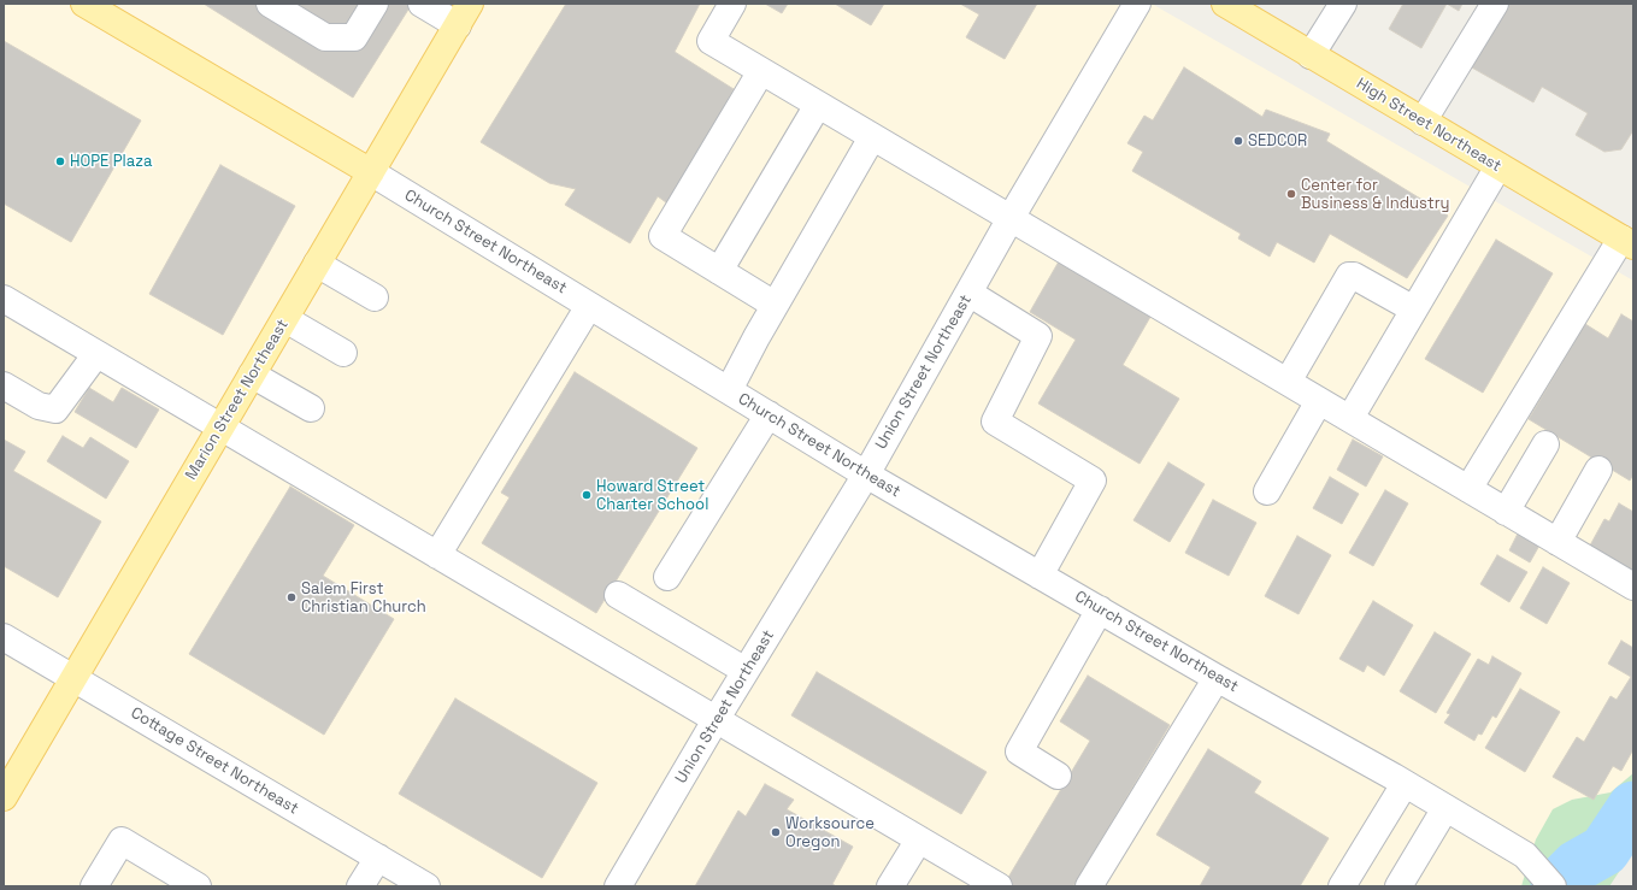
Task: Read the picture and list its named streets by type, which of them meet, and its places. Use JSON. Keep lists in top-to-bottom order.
{
  "streets": {
    "main road": ["High Street Northeast", "Church Street Northeast", "Marion Street Northeast"],
    "street": ["Union Street Northeast", "Cottage Street Northeast"]
  },
  "crossings": [
    ["Church Street Northeast", "Union Street Northeast"],
    ["Church Street Northeast", "Marion Street Northeast"],
    ["Marion Street Northeast", "Cottage Street Northeast"]
  ],
  "places": [
    "SEDCOR",
    "HOPE Plaza",
    "Center for Business & Industry",
    "Howard Street Charter School",
    "Salem First Christian Church",
    "Worksource Oregon"
  ]
}
